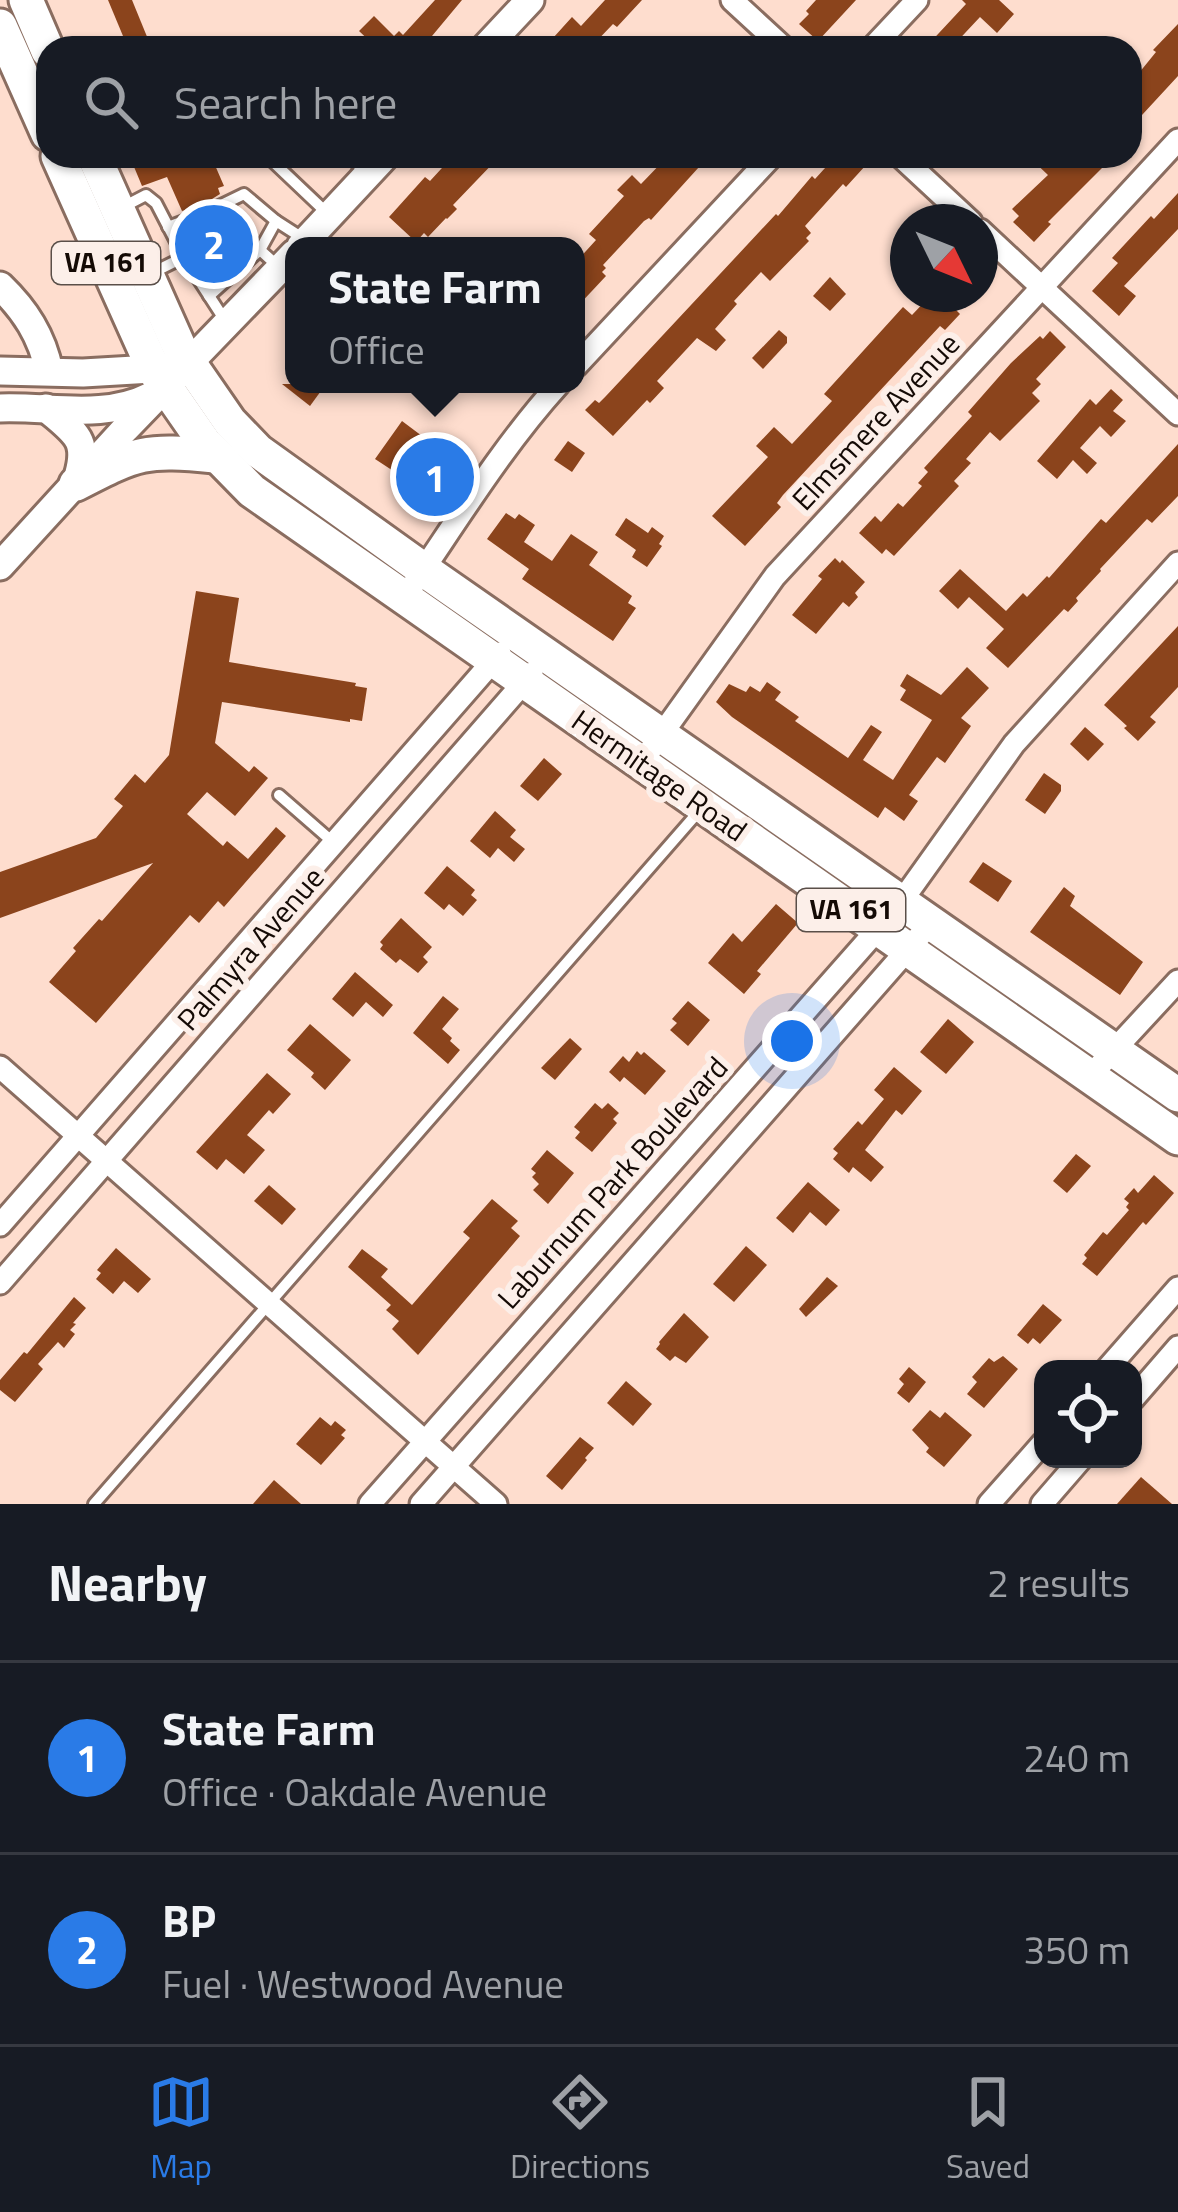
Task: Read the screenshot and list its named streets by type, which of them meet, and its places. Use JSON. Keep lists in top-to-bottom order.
{
  "streets": {
    "main road": ["VA 161", "Hermitage Road"],
    "street": ["Elmsmere Avenue", "Palmyra Avenue", "Laburnum Park Boulevard"]
  },
  "crossings": [
    ["VA 161", "Hermitage Road"],
    ["Elmsmere Avenue", "Hermitage Road"],
    ["Hermitage Road", "Palmyra Avenue"],
    ["Hermitage Road", "Laburnum Park Boulevard"]
  ],
  "north": "bottom right",
  "page": {
    "search": "Search here",
    "pins": ["2", "1"],
    "popup": ["State Farm", "Office"],
    "heading": ["Nearby", "2 results"],
    "list": [
      {
        "mark": "1",
        "name": "State Farm",
        "note": "Office · Oakdale Avenue",
        "value": "240 m"
      },
      {
        "mark": "2",
        "name": "BP",
        "note": "Fuel · Westwood Avenue",
        "value": "350 m"
      }
    ],
    "nav": ["Map", "Directions", "Saved"]
  }
}
